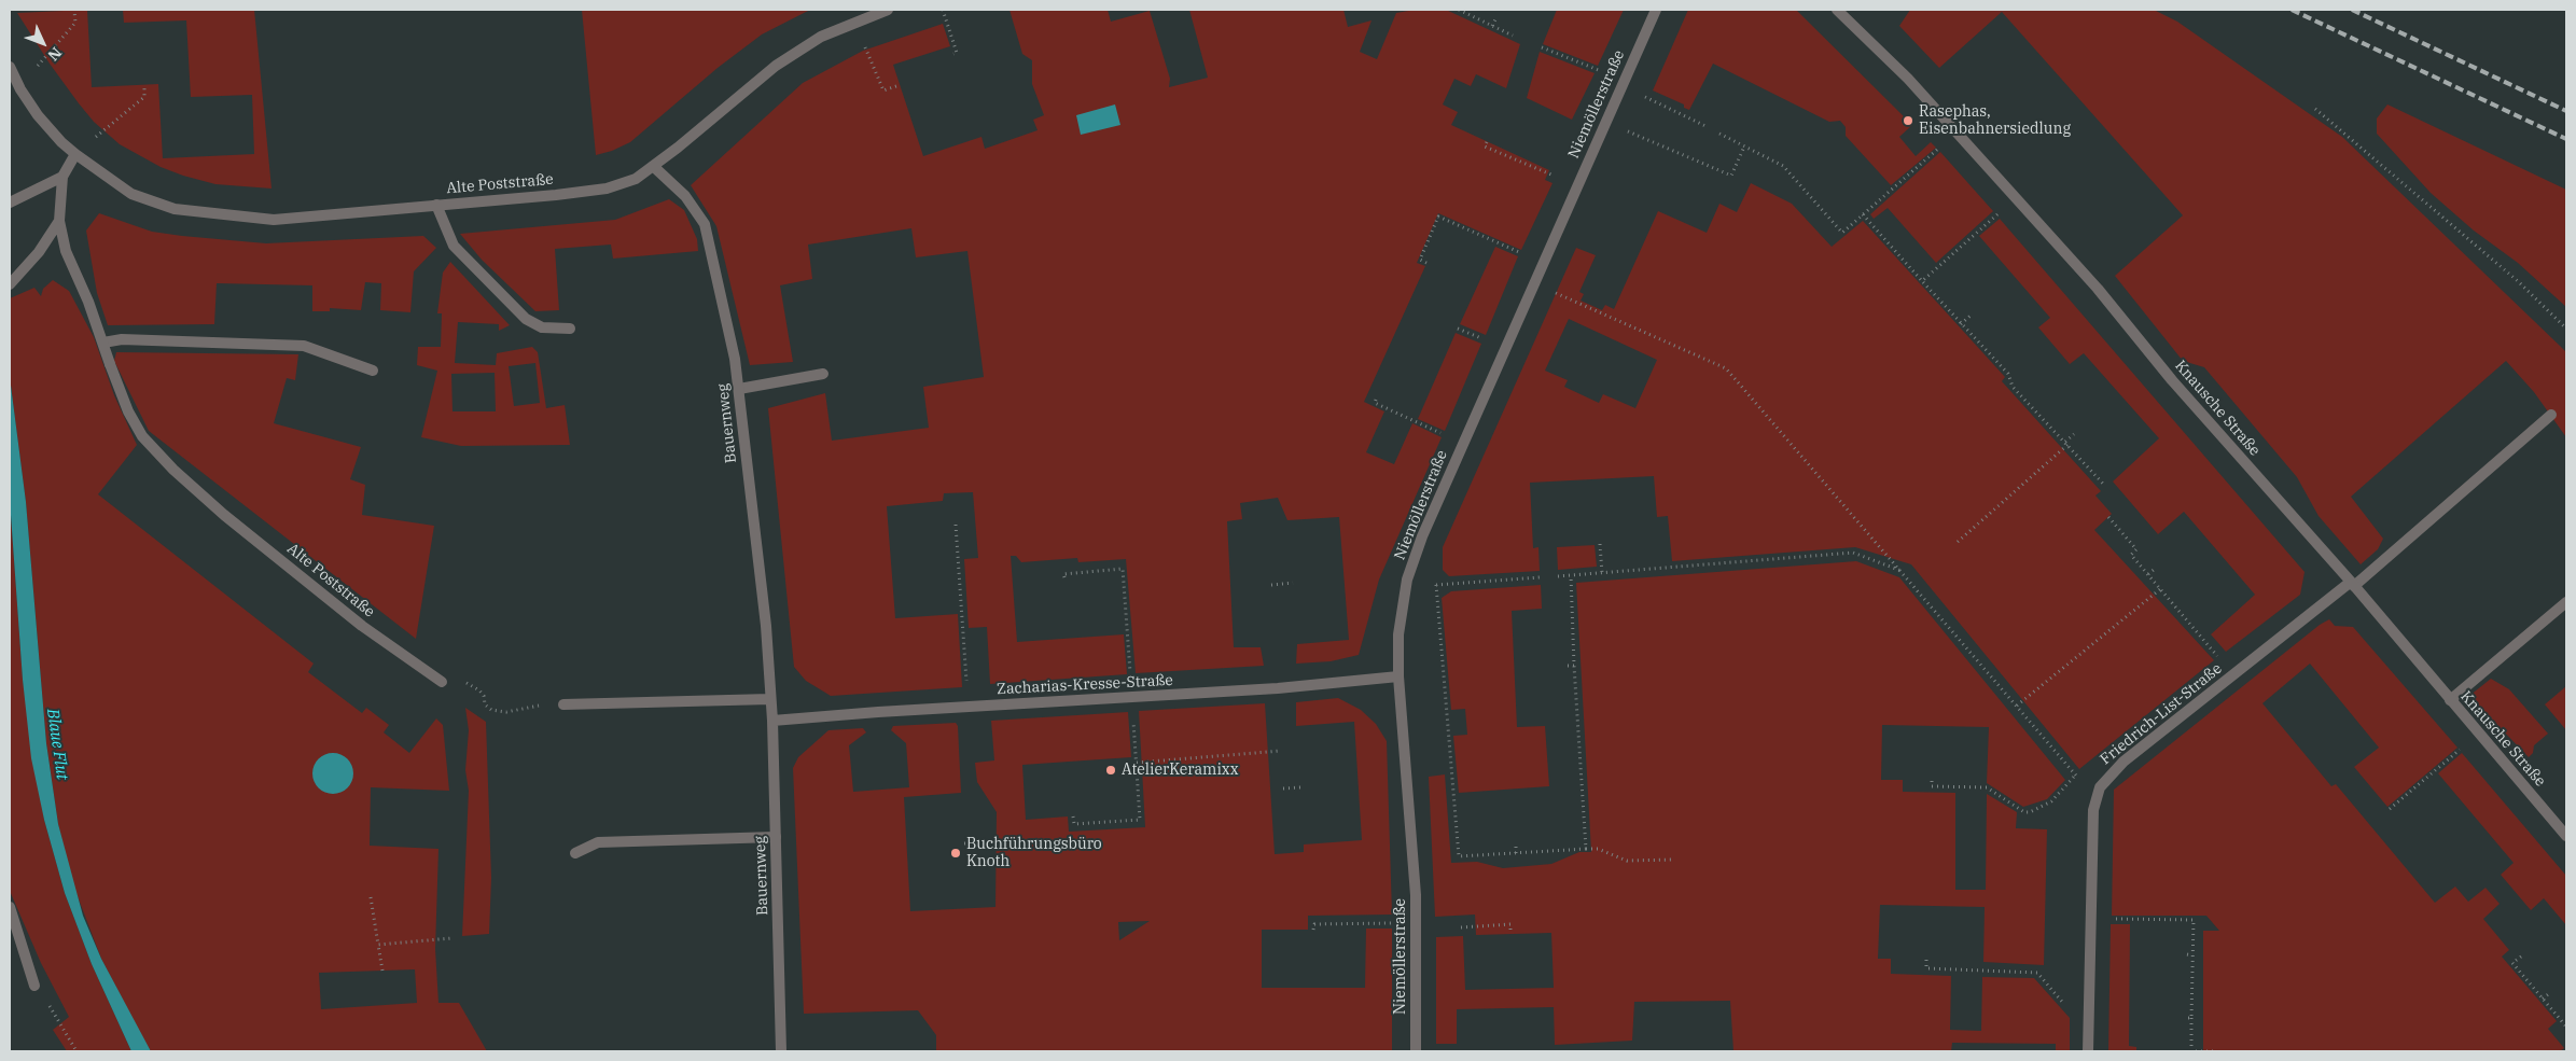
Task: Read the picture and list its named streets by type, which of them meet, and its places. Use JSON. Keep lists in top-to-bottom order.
{
  "streets": {
    "street": [
      "Niemöllerstraße",
      "Alte Poststraße",
      "Knausche Straße",
      "Bauernweg",
      "Zacharias-Kresse-Straße",
      "Friedrich-List-Straße"
    ]
  },
  "crossings": [
    ["Niemöllerstraße", "Zacharias-Kresse-Straße"],
    ["Alte Poststraße", "Bauernweg"],
    ["Knausche Straße", "Friedrich-List-Straße"],
    ["Bauernweg", "Zacharias-Kresse-Straße"]
  ],
  "water": ["Blaue Flut"],
  "places": ["Rasephas, Eisenbahnersiedlung", "AtelierKeramixx", "Buchführungsbüro Knoth"],
  "north": "bottom right"
}
